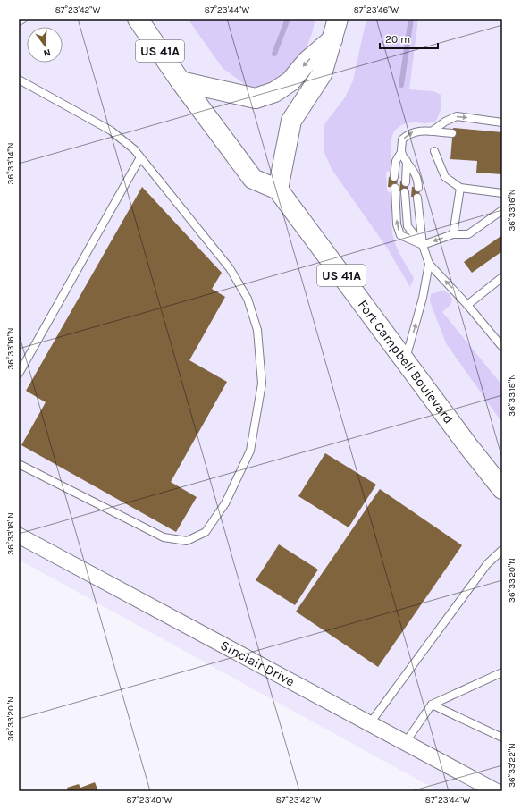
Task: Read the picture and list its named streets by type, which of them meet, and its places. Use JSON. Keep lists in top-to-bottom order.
{
  "streets": {
    "main road": ["US 41A", "Fort Campbell Boulevard"],
    "street": ["Sinclair Drive"]
  },
  "crossings": [
    ["US 41A", "Fort Campbell Boulevard"]
  ],
  "scale_bar": "20 m",
  "north": "bottom",
  "coordinates": [
    "87°23'42\"W",
    "87°23'44\"W",
    "87°23'46\"W",
    "36°33'14\"N",
    "36°33'16\"N",
    "36°33'18\"N",
    "36°33'20\"N",
    "36°33'22\"N",
    "87°23'40\"W"
  ]
}
